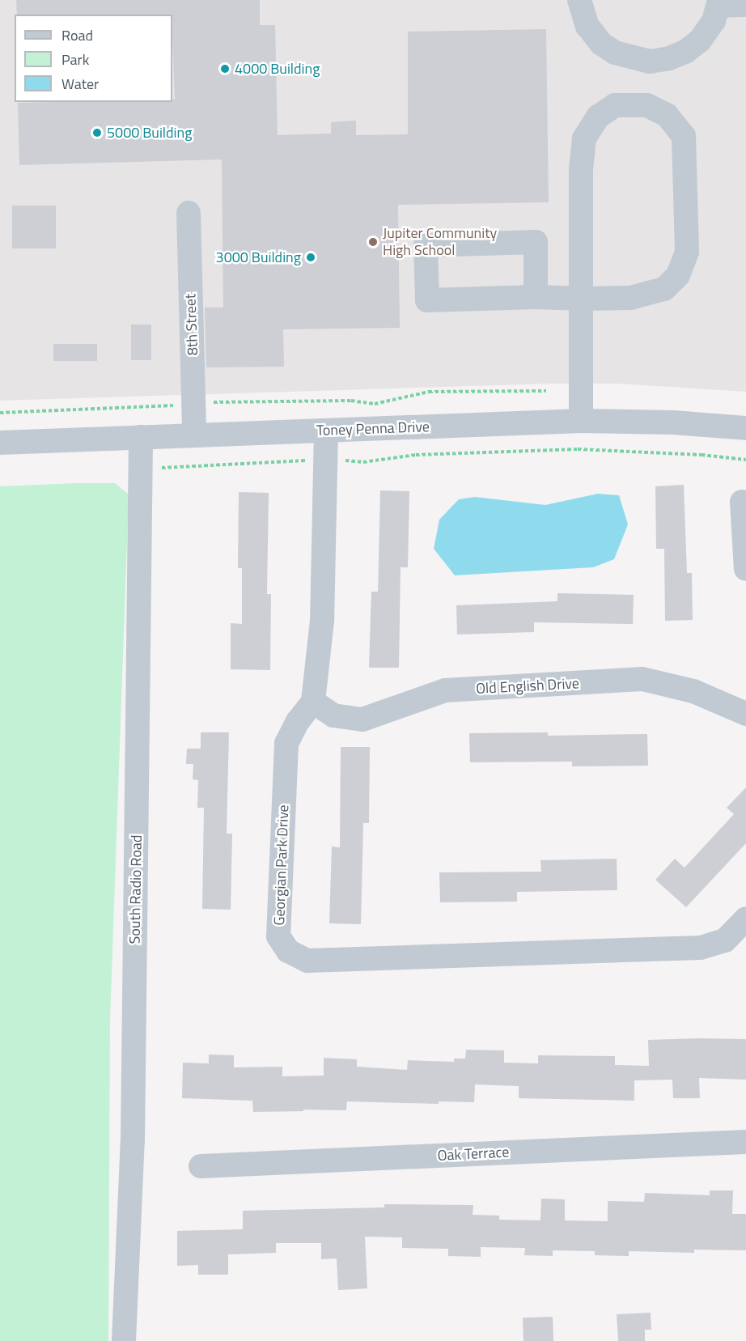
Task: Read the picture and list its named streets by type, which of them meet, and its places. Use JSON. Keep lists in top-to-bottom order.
{
  "streets": {
    "street": [
      "8th Street",
      "Toney Penna Drive",
      "Old English Drive",
      "Georgian Park Drive",
      "South Radio Road",
      "Oak Terrace"
    ]
  },
  "crossings": [
    ["8th Street", "Toney Penna Drive"],
    ["Toney Penna Drive", "South Radio Road"],
    ["Old English Drive", "Georgian Park Drive"]
  ],
  "places": [
    "4000 Building",
    "5000 Building",
    "Jupiter Community High School",
    "3000 Building"
  ],
  "legend": ["Road", "Park", "Water"]
}
